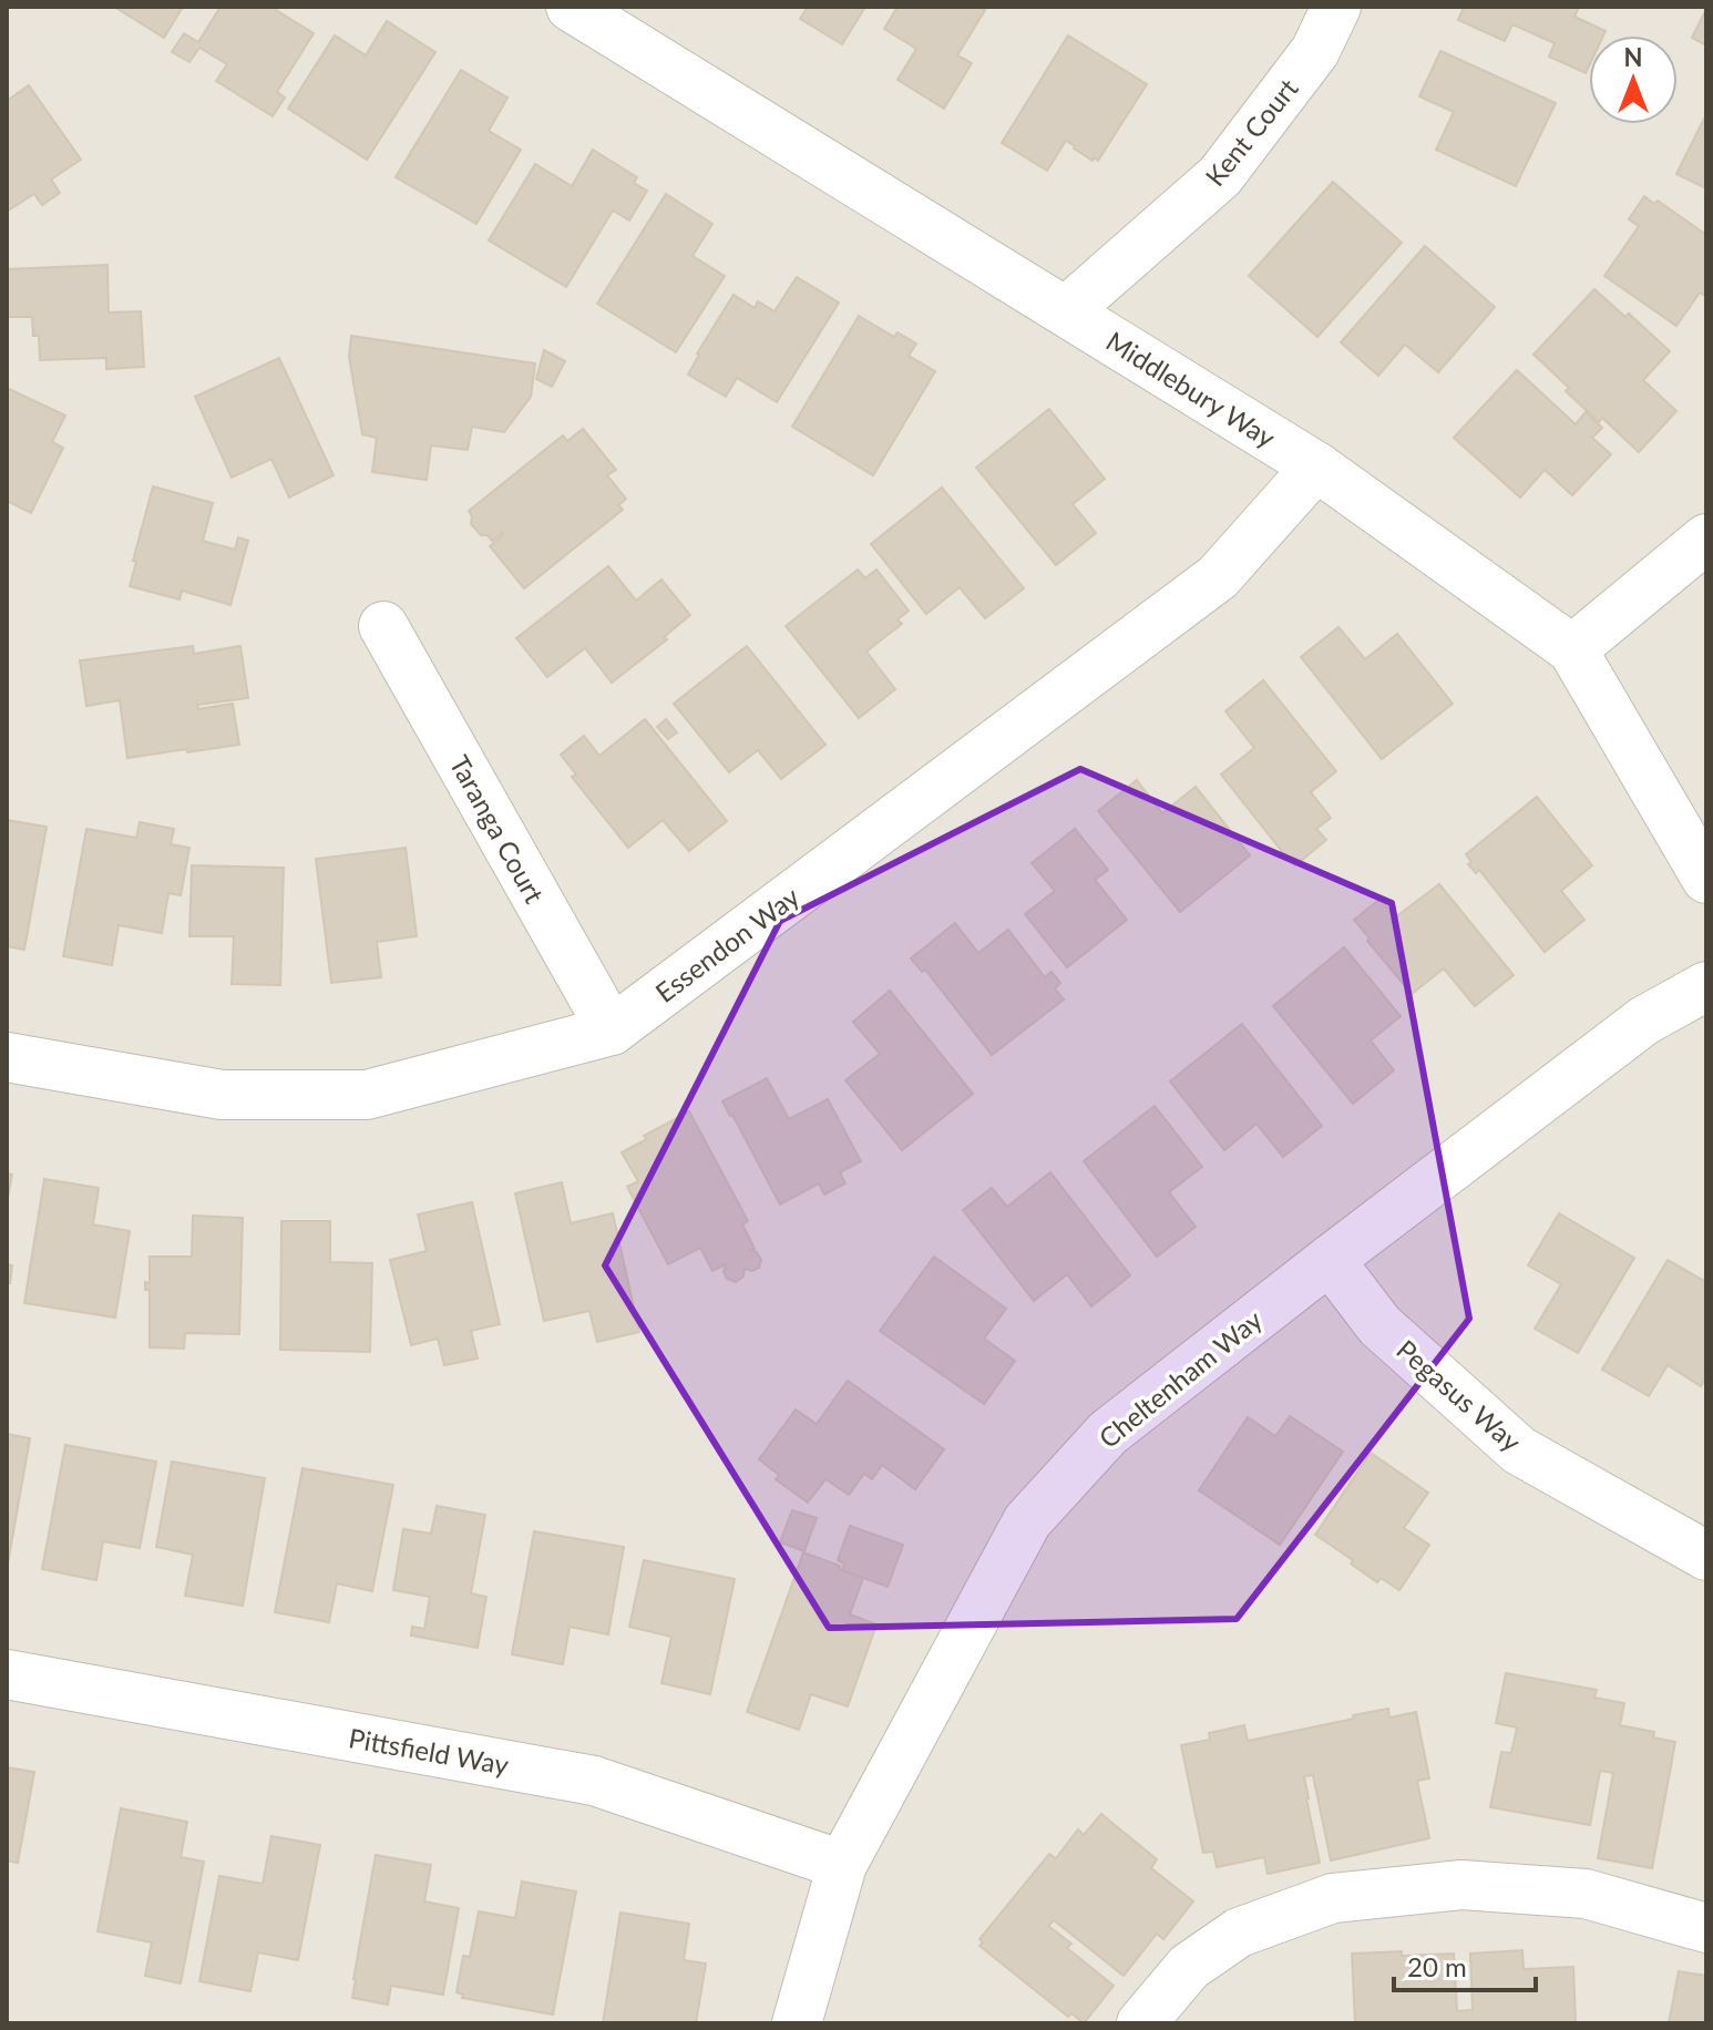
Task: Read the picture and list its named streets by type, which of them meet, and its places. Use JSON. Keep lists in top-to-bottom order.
{
  "streets": {
    "street": [
      "Kent Court",
      "Middlebury Way",
      "Taranga Court",
      "Essendon Way",
      "Cheltenham Way",
      "Pegasus Way",
      "Pittsfield Way"
    ]
  },
  "crossings": [
    ["Kent Court", "Middlebury Way"],
    ["Middlebury Way", "Essendon Way"],
    ["Taranga Court", "Essendon Way"],
    ["Cheltenham Way", "Pegasus Way"],
    ["Cheltenham Way", "Pittsfield Way"]
  ],
  "scale_bar": "20 m",
  "north": "top"
}
